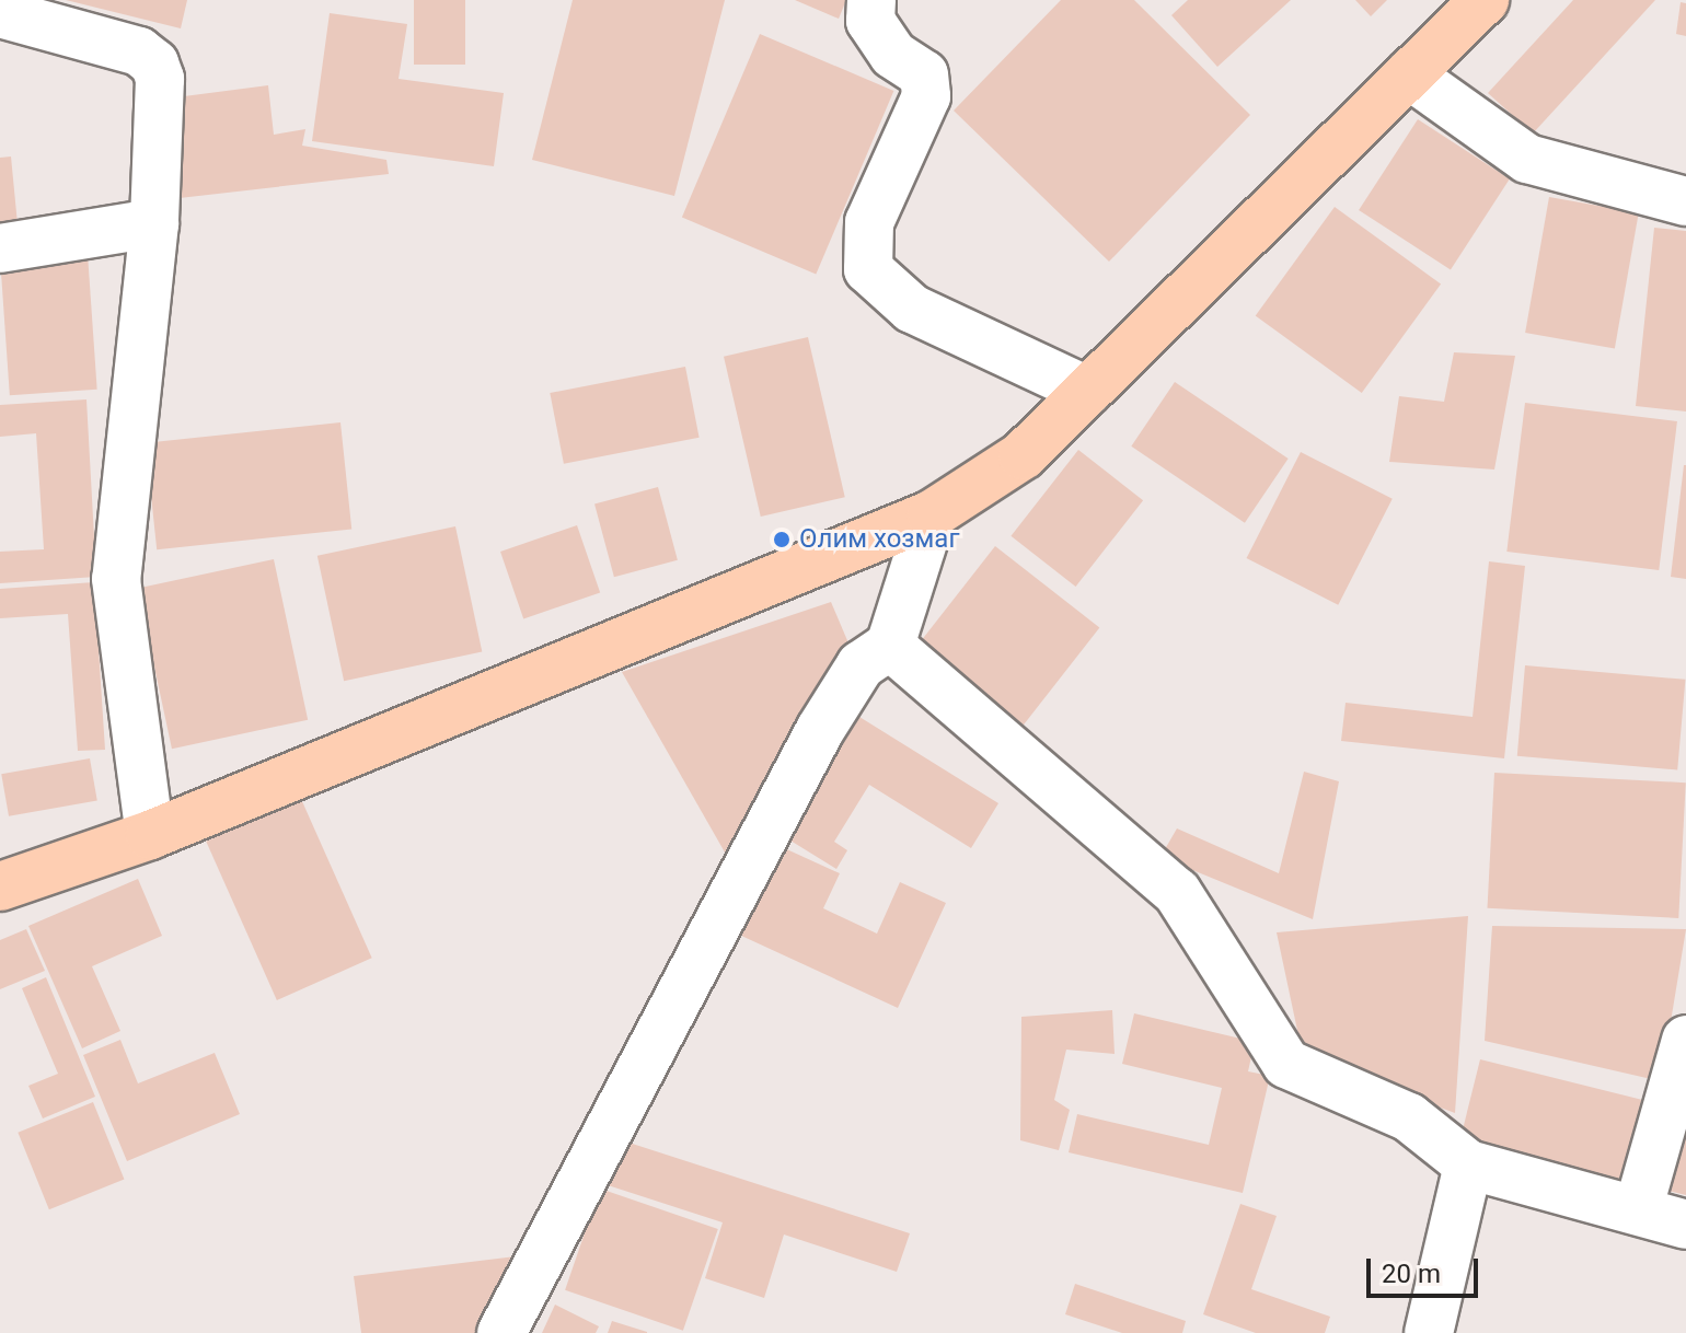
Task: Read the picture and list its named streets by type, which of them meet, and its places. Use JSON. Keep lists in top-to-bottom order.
{
  "places": ["Олим хозмаг"],
  "scale_bar": "20 m"
}
